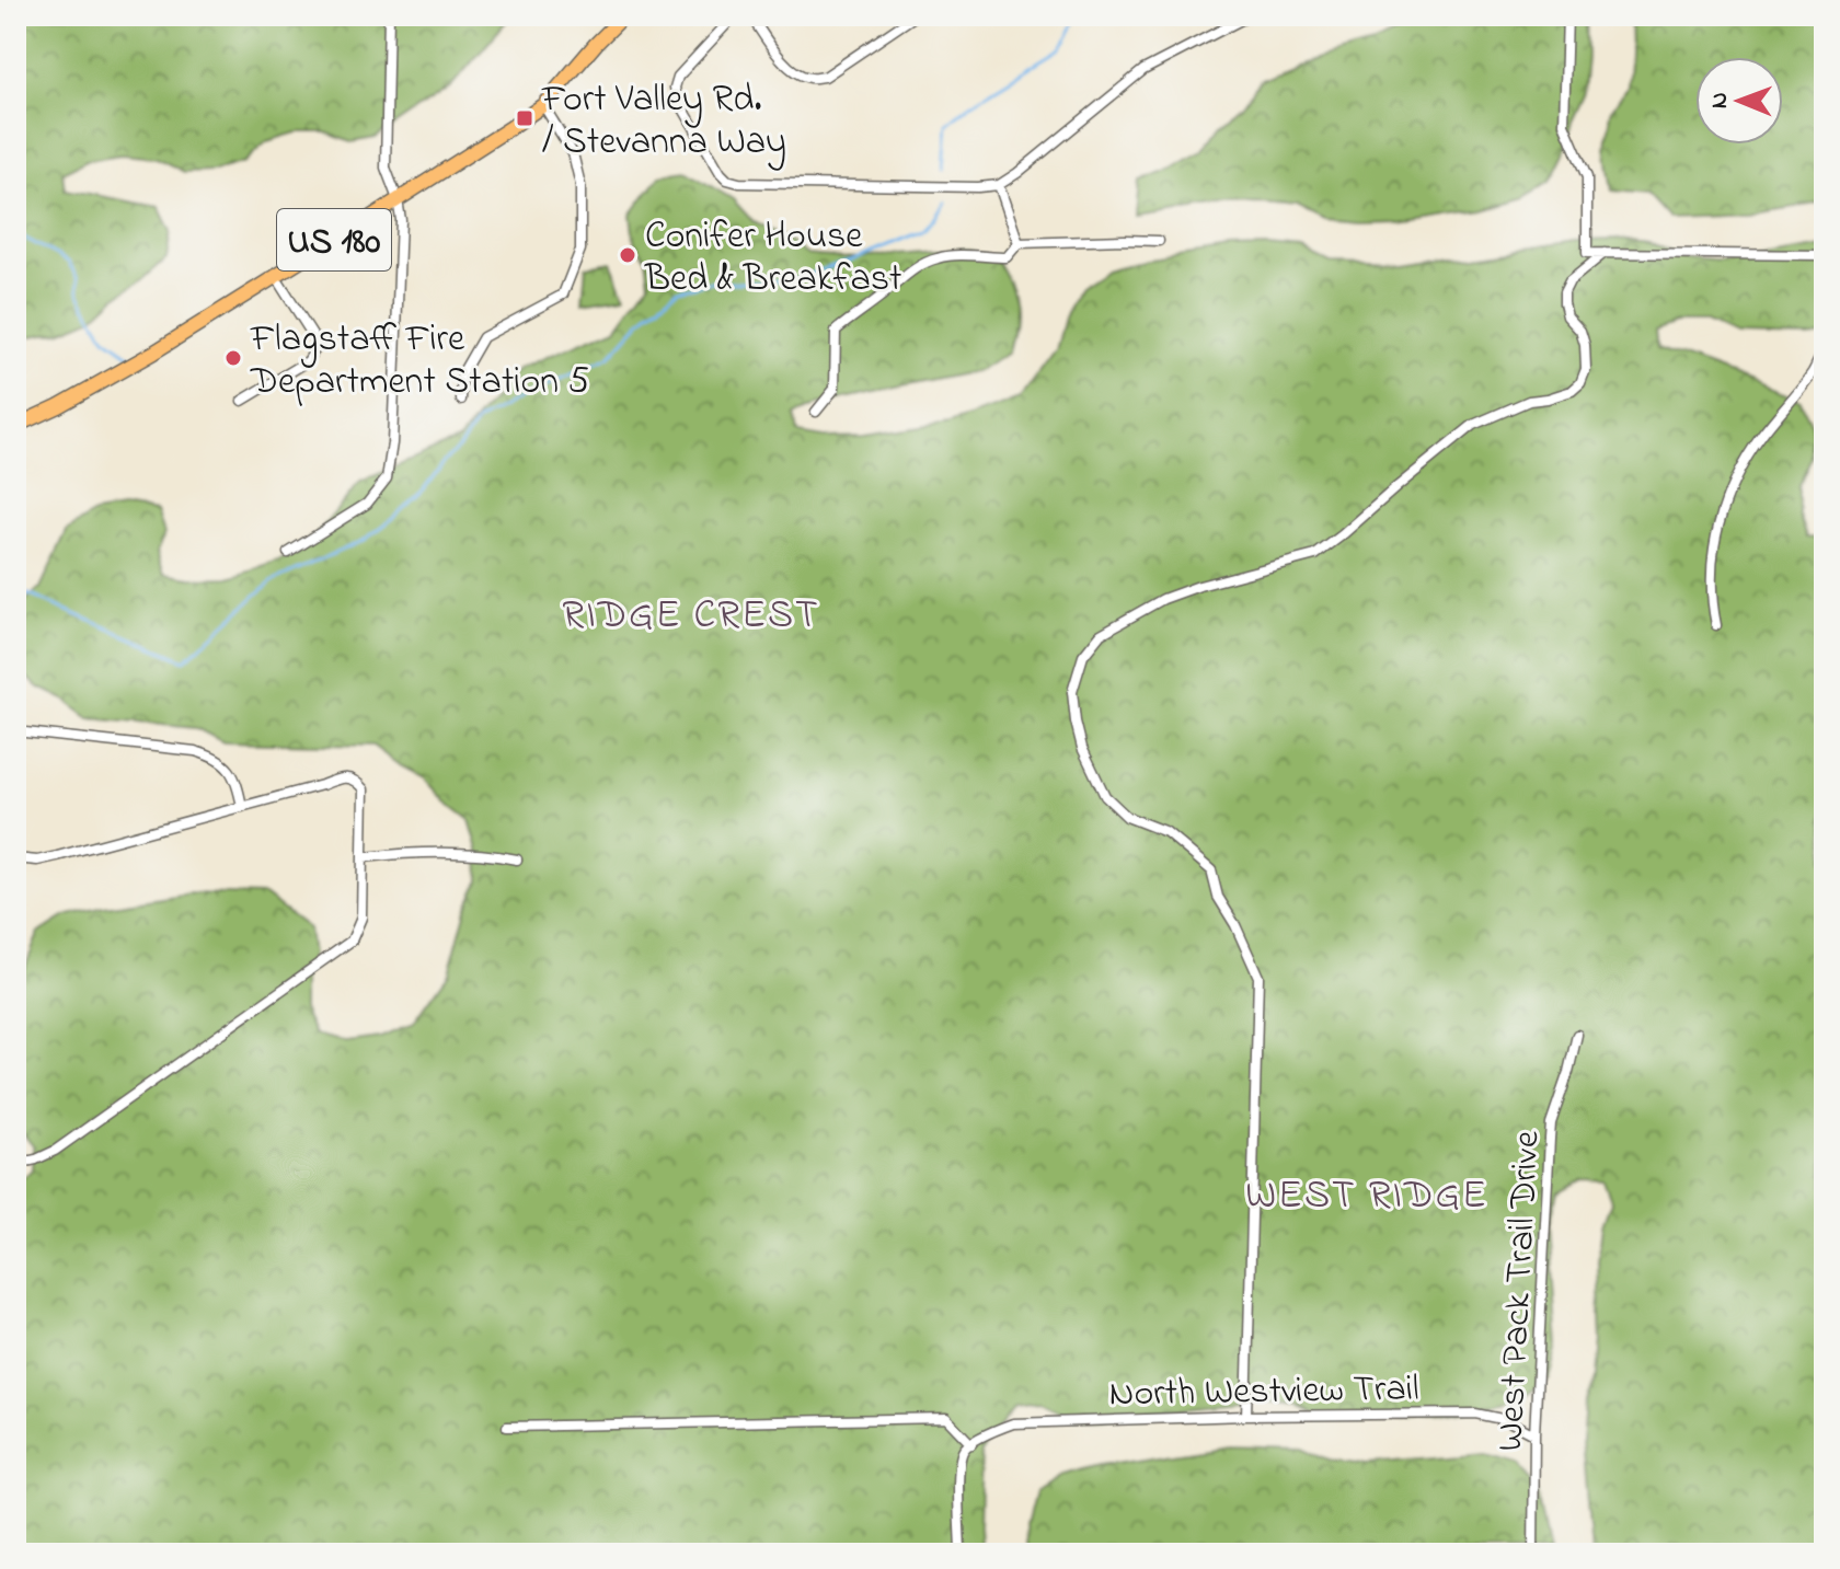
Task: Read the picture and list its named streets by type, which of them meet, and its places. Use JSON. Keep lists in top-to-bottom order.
{
  "streets": {
    "main road": ["US 180"],
    "street": ["West Pack Trail Drive", "North Westview Trail"]
  },
  "crossings": [
    ["West Pack Trail Drive", "North Westview Trail"]
  ],
  "districts": ["RIDGE CREST", "WEST RIDGE"],
  "places": {
    "transit": ["Fort Valley Rd. / Stevanna Way"],
    "other": ["Conifer House Bed & Breakfast", "Flagstaff Fire Department Station 5"]
  },
  "north": "left"
}
